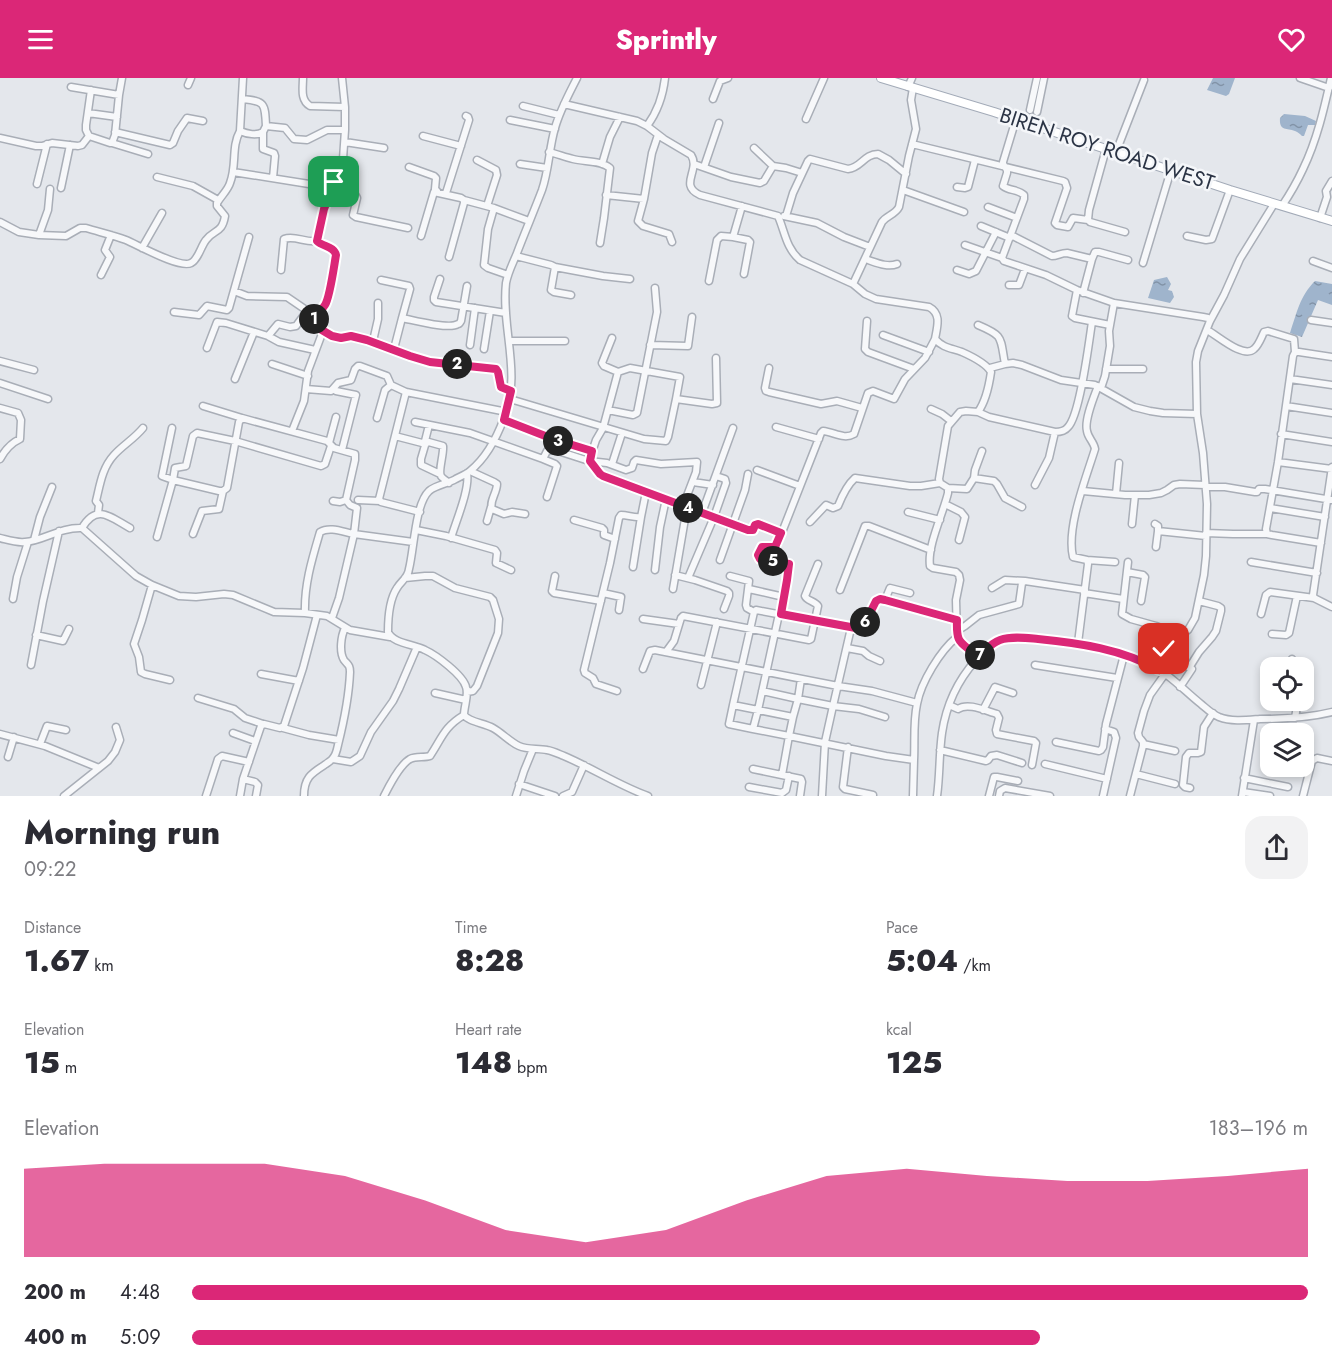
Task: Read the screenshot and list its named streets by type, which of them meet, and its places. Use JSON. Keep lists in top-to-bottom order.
{
  "streets": {
    "main road": ["BIREN ROY ROAD WEST"]
  },
  "page": {
    "header": "Sprintly",
    "pins": [
      "1",
      "2",
      "3",
      "4",
      "5",
      "6",
      "7"
    ],
    "heading": ["Morning run", "09:22"],
    "stats": [
      ["Distance", "1.67 km"],
      ["Time", "8:28"],
      ["Pace", "5:04 /km"],
      ["Elevation", "15 m"],
      ["Heart rate", "148 bpm"],
      ["kcal", "125"]
    ],
    "chart": ["Elevation", "183–196 m"],
    "list": [
      {
        "name": "200 m",
        "note": "4:48"
      },
      {
        "name": "400 m",
        "note": "5:09"
      }
    ]
  }
}
